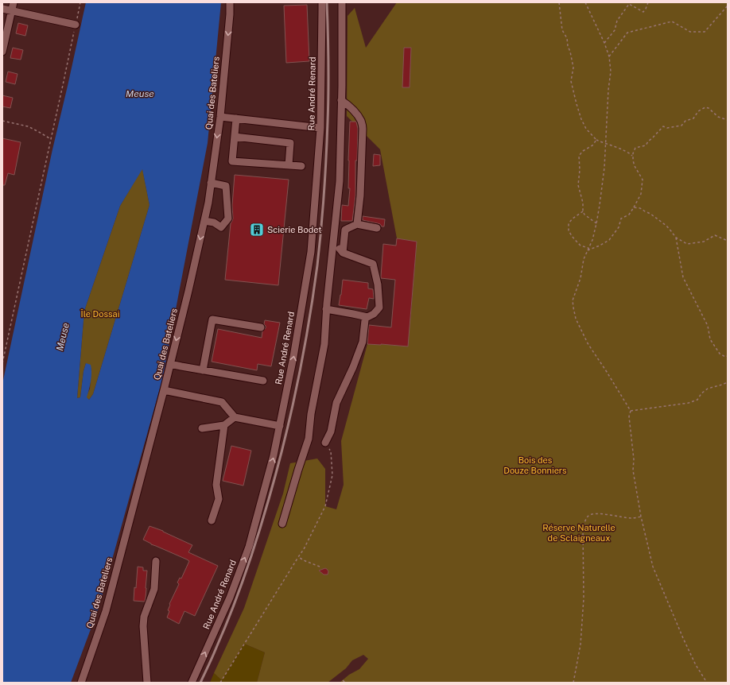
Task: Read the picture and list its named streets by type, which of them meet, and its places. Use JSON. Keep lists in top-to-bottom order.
{
  "streets": {
    "street": ["Quai des Bateliers", "Rue André Renard"]
  },
  "one_way": ["Quai des Bateliers"],
  "water": ["Meuse"],
  "parks": ["Île Dossai", "Bois des Douze Bonniers", "Réserve Naturelle de Sclaigneaux"],
  "places": {
    "building": ["Scierie Bodet"]
  }
}
